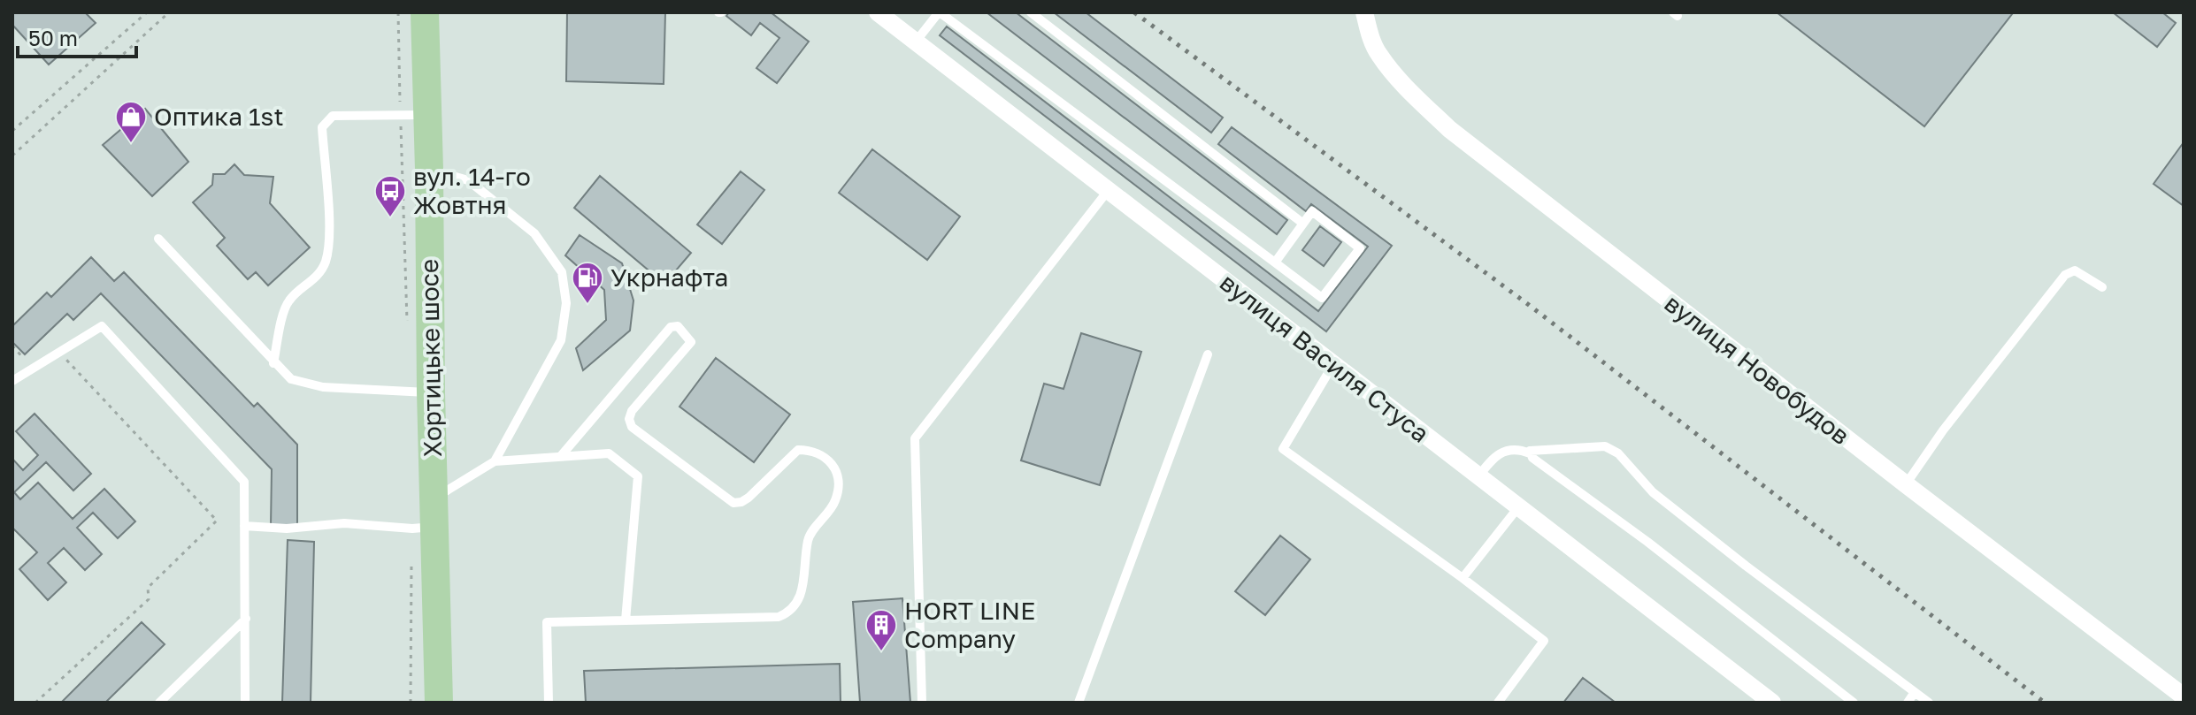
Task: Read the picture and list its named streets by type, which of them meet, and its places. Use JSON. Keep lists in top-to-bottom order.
{
  "streets": {
    "main road": ["Хортицьке шосе"],
    "street": ["вулиця Василя Стуса", "вулиця Новобудов"]
  },
  "places": {
    "shop": ["Оптика 1st"],
    "bus stop": ["вул. 14-го Жовтня"],
    "fuel station": ["Укрнафта"],
    "building": ["HORT LINE Company"]
  },
  "scale_bar": "50 m"
}
